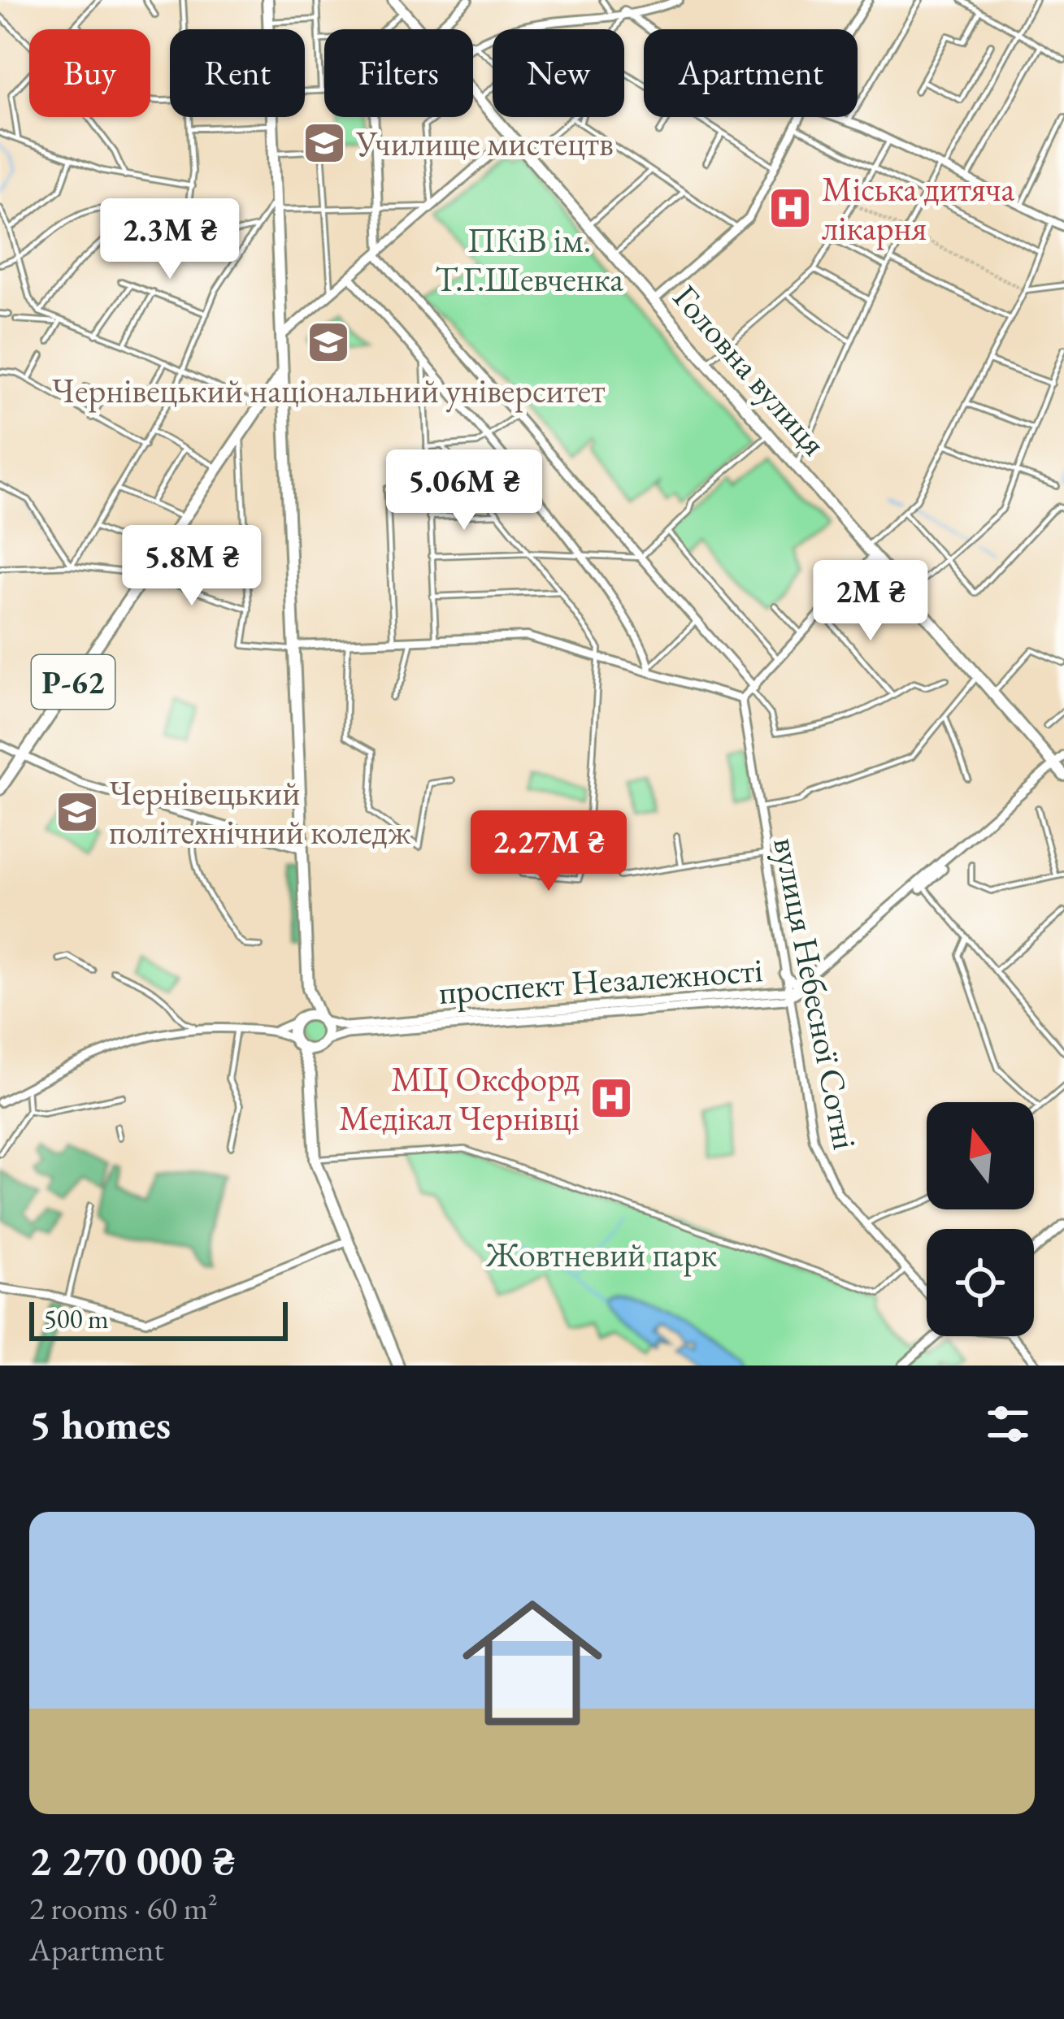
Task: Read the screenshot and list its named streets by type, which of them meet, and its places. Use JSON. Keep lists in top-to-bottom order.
{
  "streets": {
    "main road": ["Головна вулиця", "Р-62", "проспект Незалежності"],
    "street": ["вулиця Небесної Сотні"]
  },
  "crossings": [
    ["Головна вулиця", "проспект Незалежності"],
    ["проспект Незалежності", "вулиця Небесної Сотні"]
  ],
  "parks": ["ПКіВ ім. Т.Г.Шевченка", "Жовтневий парк"],
  "places": {
    "school or university": ["Училище мистецтв", "Чернівецький національний університет", "Чернівецький політехнічний коледж"],
    "hospital": ["Міська дитяча лікарня", "МЦ Оксфорд Медікал Чернівці"]
  },
  "scale_bar": "500 m",
  "north": "top",
  "page": {
    "chip": [
      "Buy",
      "Rent",
      "Filters",
      "New",
      "Apartment"
    ],
    "price": [
      "2.3M ₴",
      "5.06M ₴",
      "5.8M ₴",
      "2M ₴",
      "2.27M ₴"
    ],
    "scale": "500 m",
    "heading": "5 homes",
    "list": [
      {
        "name": "2 270 000 ₴",
        "note": "2 rooms · 60 m² · Apartment"
      }
    ]
  }
}
